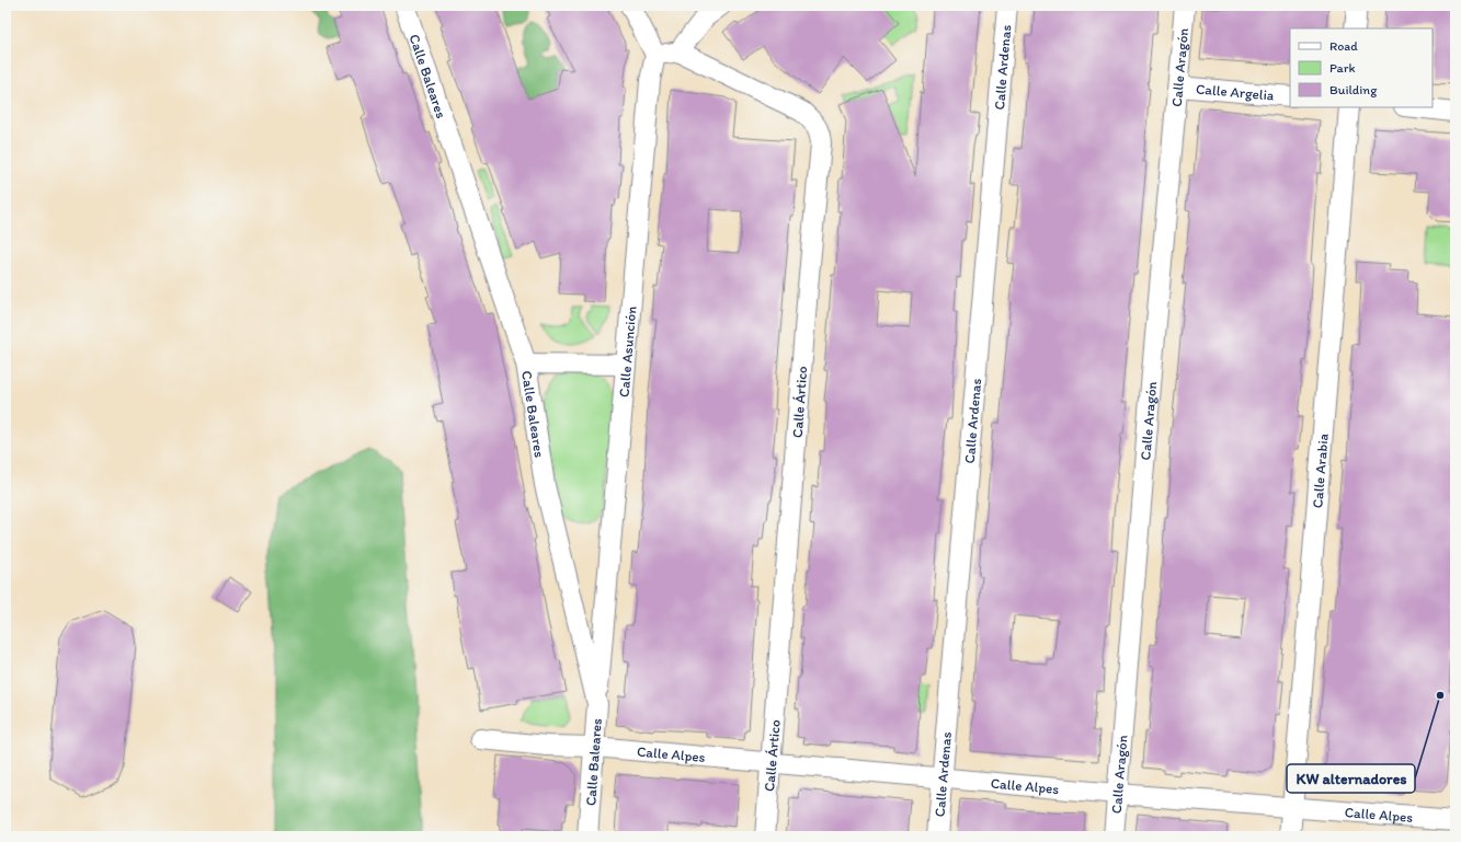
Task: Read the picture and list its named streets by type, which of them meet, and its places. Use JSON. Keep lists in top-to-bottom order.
{
  "streets": {
    "street": [
      "Calle Ardenas",
      "Calle Aragón",
      "Calle Baleares",
      "Calle Argelia",
      "Calle Asunción",
      "Calle Ártico",
      "Calle Arabia",
      "Calle Alpes"
    ]
  },
  "crossings": [
    ["Calle Ardenas", "Calle Alpes"],
    ["Calle Aragón", "Calle Argelia"],
    ["Calle Aragón", "Calle Alpes"],
    ["Calle Baleares", "Calle Asunción"],
    ["Calle Baleares", "Calle Alpes"],
    ["Calle Ártico", "Calle Alpes"],
    ["Calle Arabia", "Calle Alpes"]
  ],
  "places": ["KW alternadores"],
  "legend": ["Road", "Park", "Building"]
}
